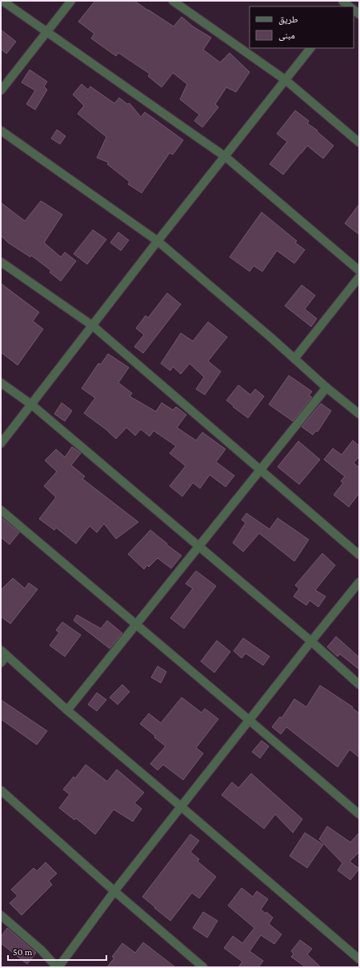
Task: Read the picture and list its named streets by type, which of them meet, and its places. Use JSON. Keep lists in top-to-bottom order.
{
  "legend": ["طريق", "مبنى"],
  "scale_bar": "50 m"
}
